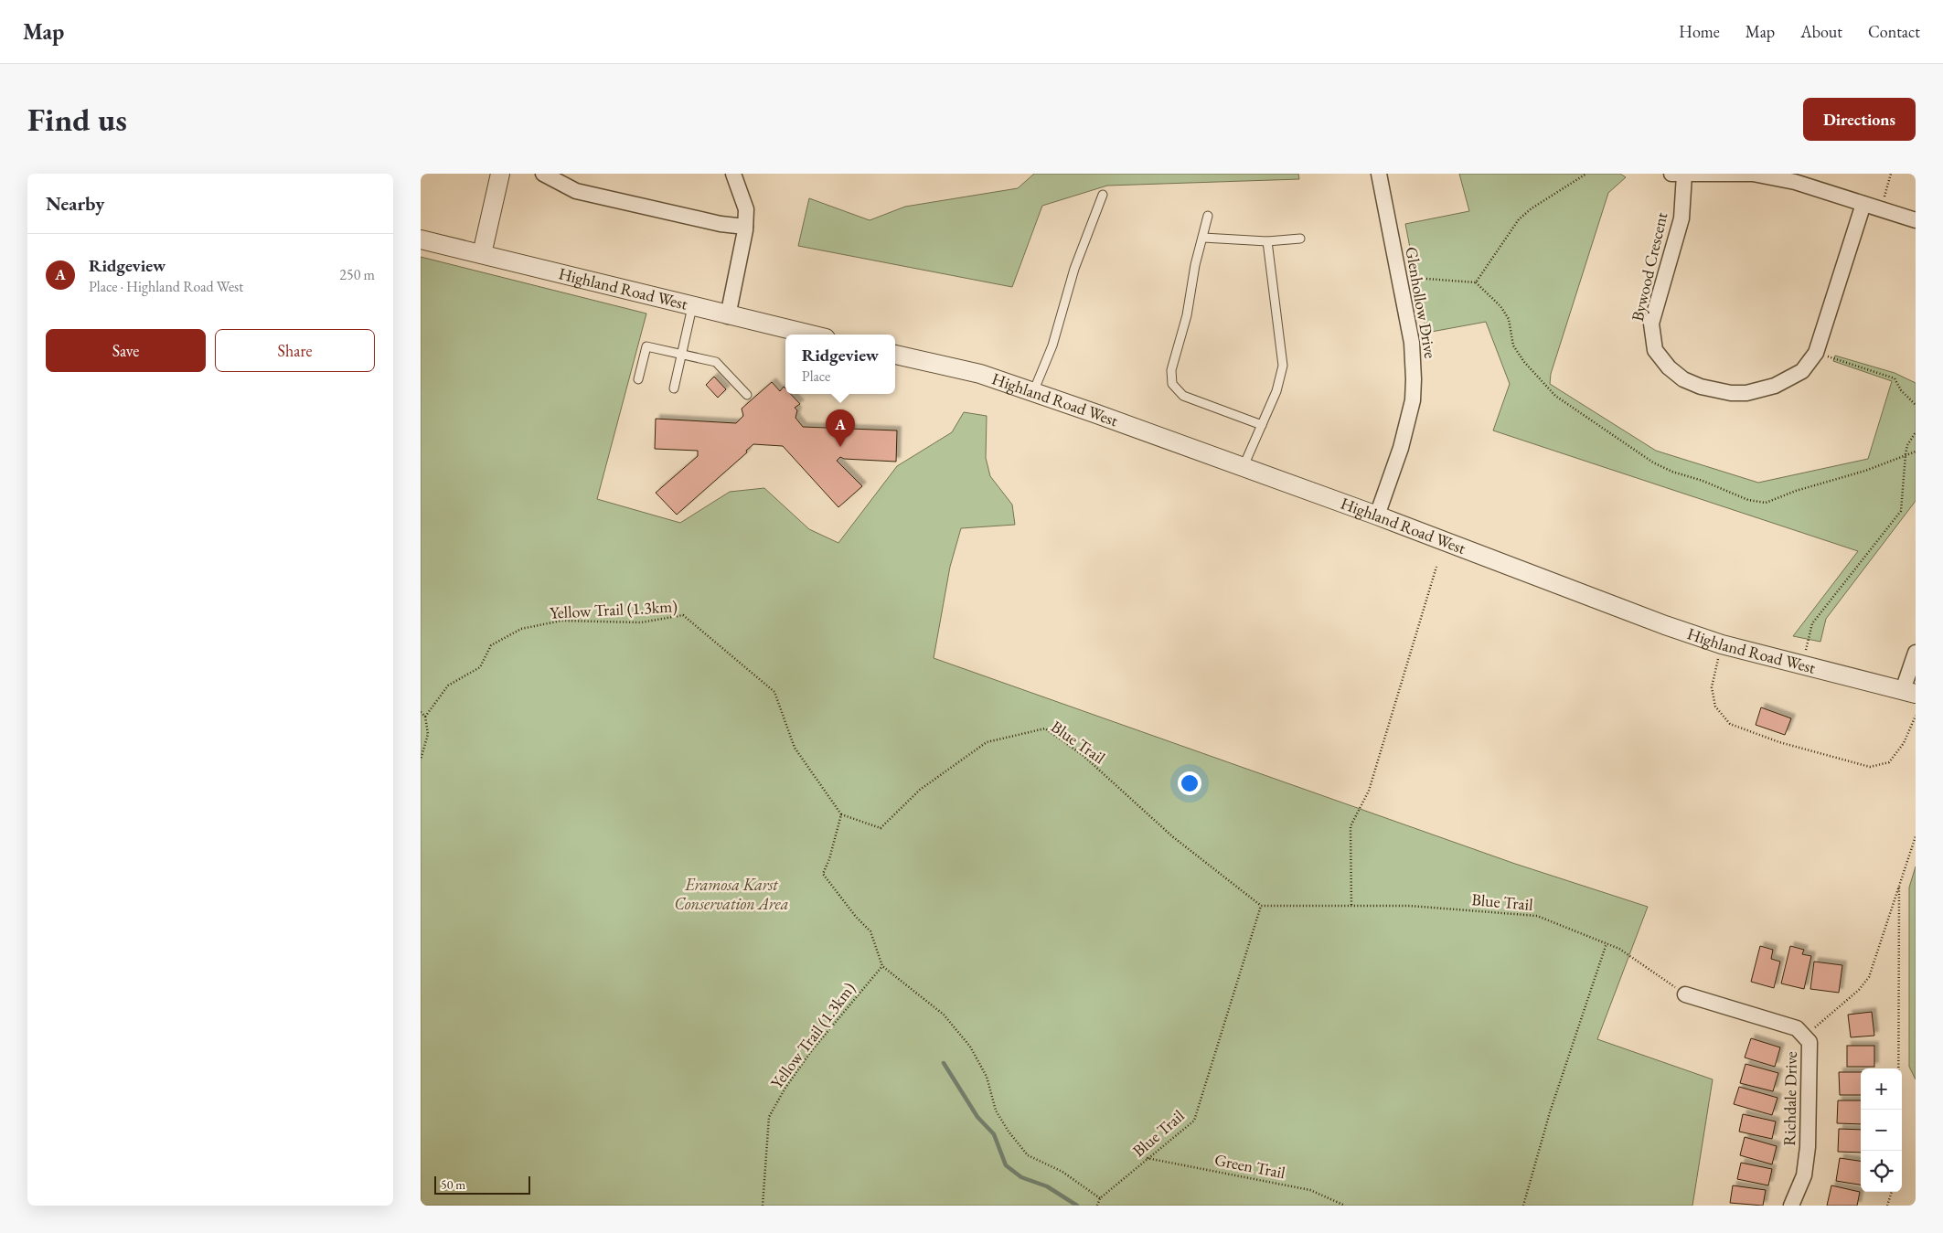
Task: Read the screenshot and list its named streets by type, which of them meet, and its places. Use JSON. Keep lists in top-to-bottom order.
{
  "streets": {
    "street": [
      "Bywood Crescent",
      "Highland Road West",
      "Glenhollow Drive",
      "Richdale Drive"
    ],
    "path": ["Yellow Trail (1.3km)", "Blue Trail", "Green Trail"]
  },
  "crossings": [
    ["Highland Road West", "Glenhollow Drive"],
    ["Yellow Trail (1.3km)", "Blue Trail"],
    ["Blue Trail", "Richdale Drive"],
    ["Blue Trail", "Green Trail"]
  ],
  "parks": ["Eramosa Karst Conservation Area"],
  "scale_bar": "50 m",
  "page": {
    "header": "Map",
    "nav": [
      "Home",
      "Map",
      "About",
      "Contact"
    ],
    "buttons": [
      "Directions",
      ["Save", "Share"]
    ],
    "title": "Find us",
    "heading": "Nearby",
    "list": [
      {
        "mark": "A",
        "name": "Ridgeview",
        "note": "Place · Highland Road West",
        "value": "250 m"
      }
    ],
    "popup": ["Ridgeview", "Place"],
    "pins": "A",
    "map_buttons": ["+", "−"],
    "scale": "50 m"
  }
}
